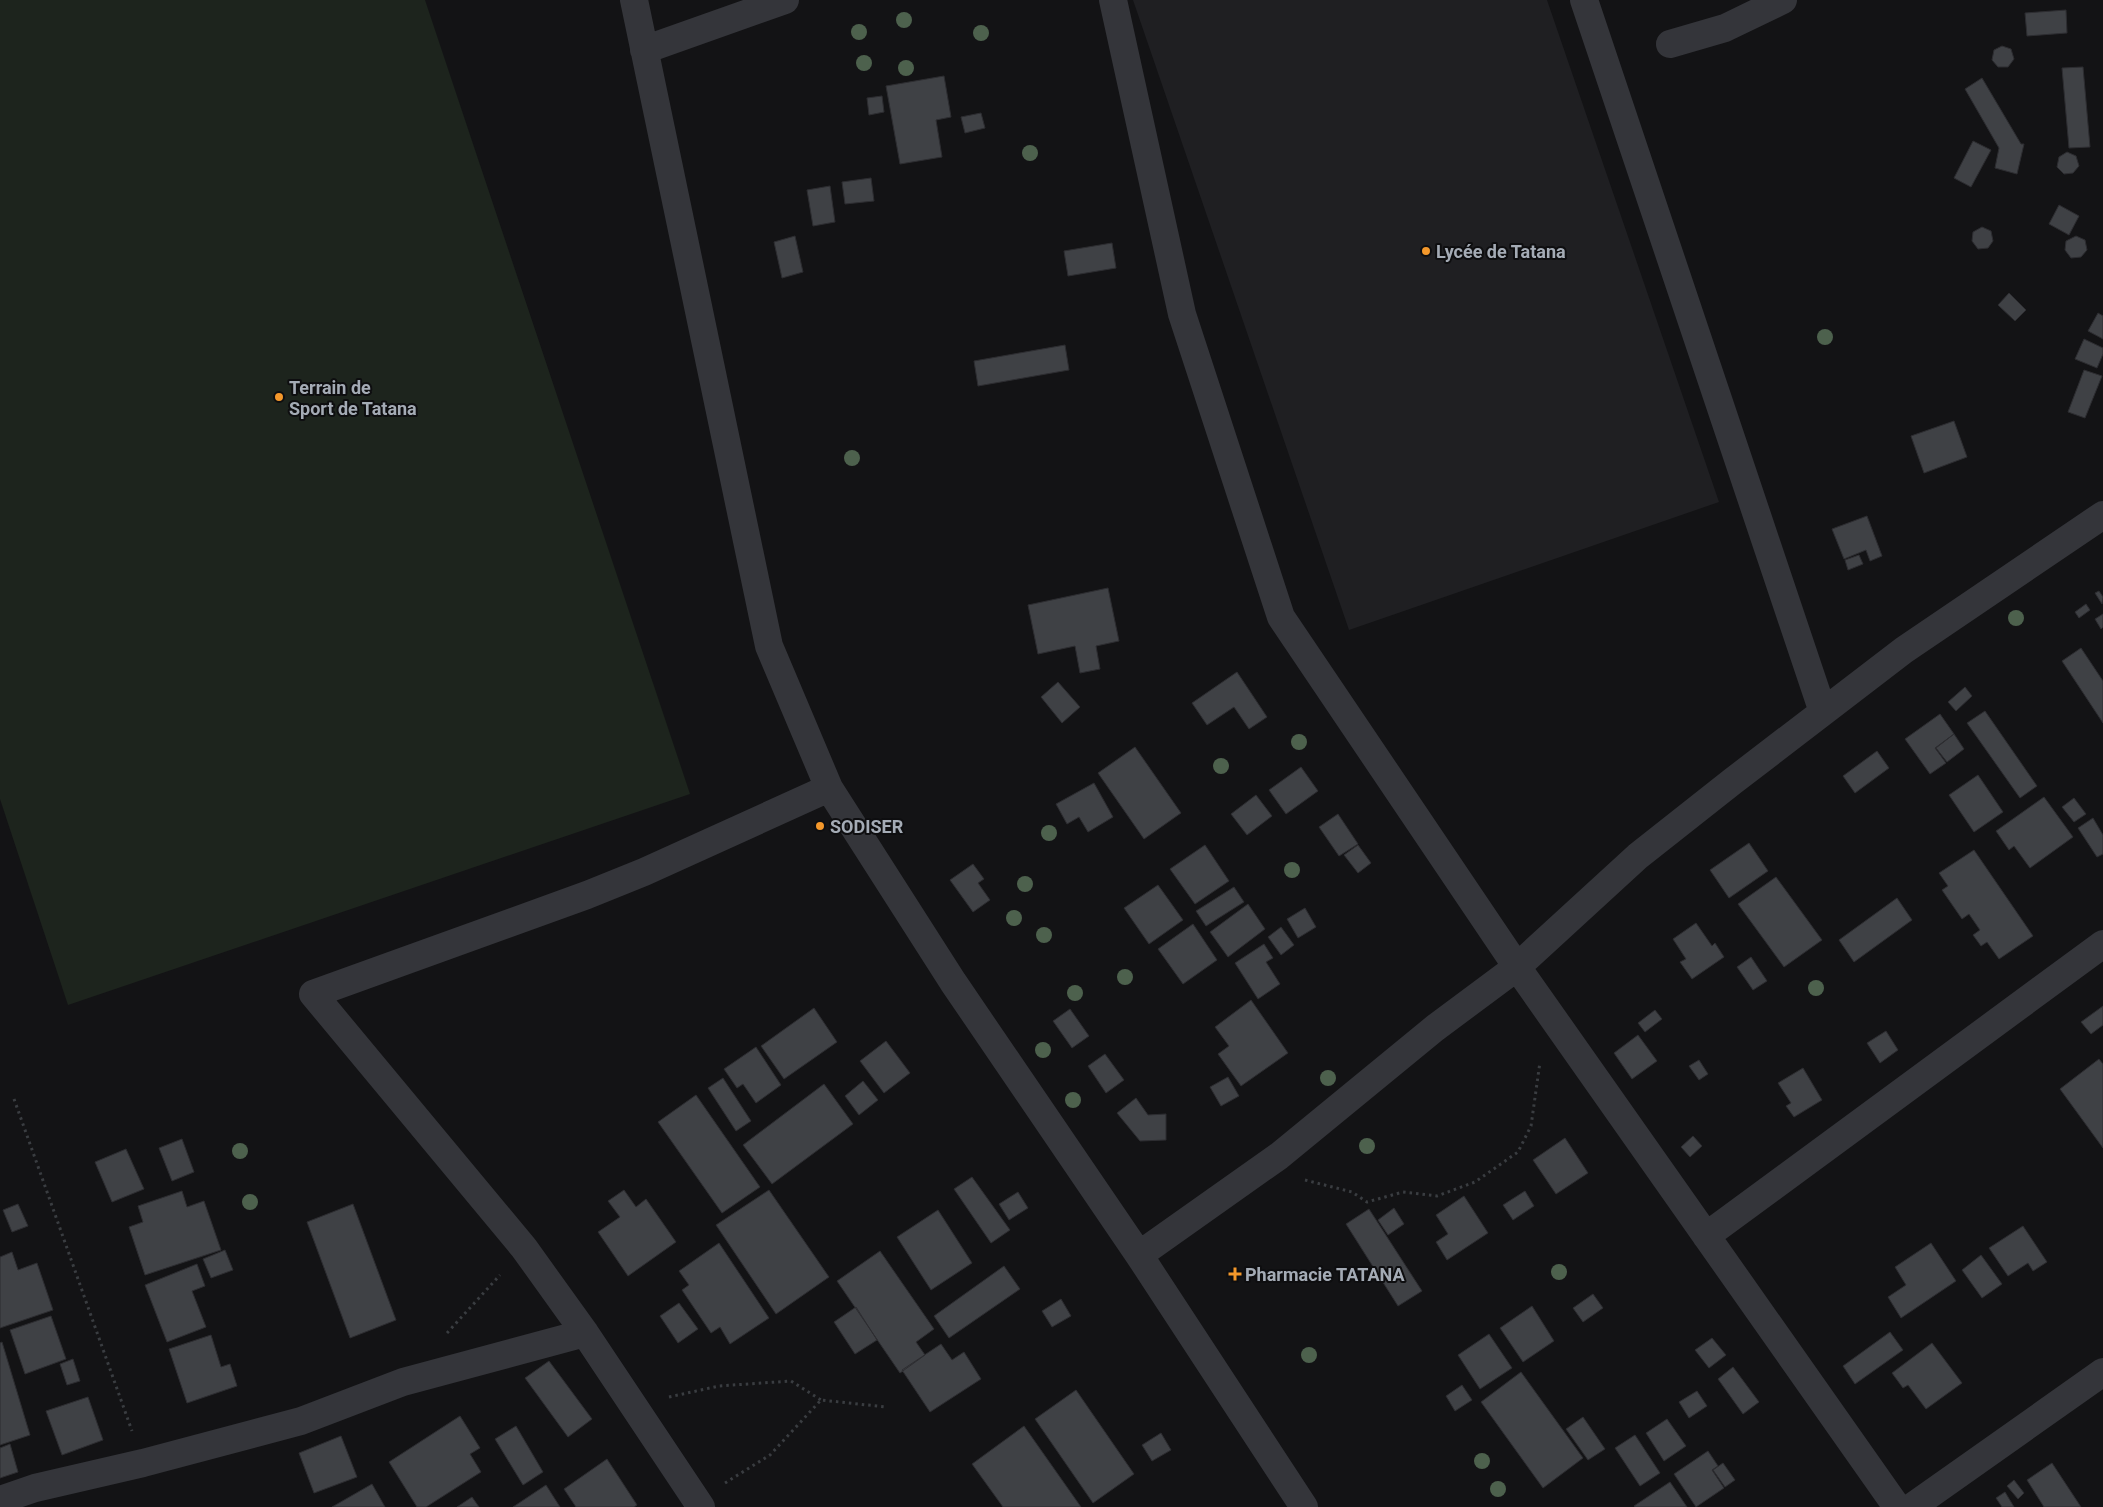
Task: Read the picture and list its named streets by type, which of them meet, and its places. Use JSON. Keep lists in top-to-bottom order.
{
  "places": {
    "other": ["Lycée de Tatana", "Terrain de Sport de Tatana", "SODISER"],
    "health": ["Pharmacie TATANA"]
  }
}
